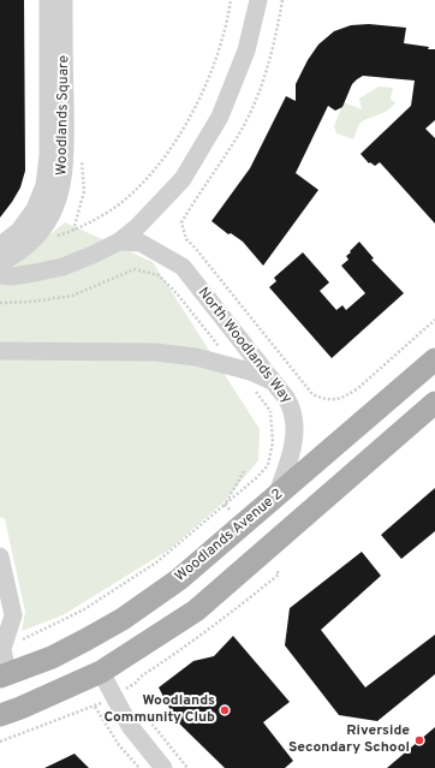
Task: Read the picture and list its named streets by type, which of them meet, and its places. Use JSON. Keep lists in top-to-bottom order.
{
  "streets": {
    "main road": ["Woodlands Avenue 2"],
    "street": ["Woodlands Square", "North Woodlands Way"]
  },
  "crossings": [
    ["North Woodlands Way", "Woodlands Avenue 2"]
  ],
  "places": ["Woodlands Community Club", "Riverside Secondary School"]
}
